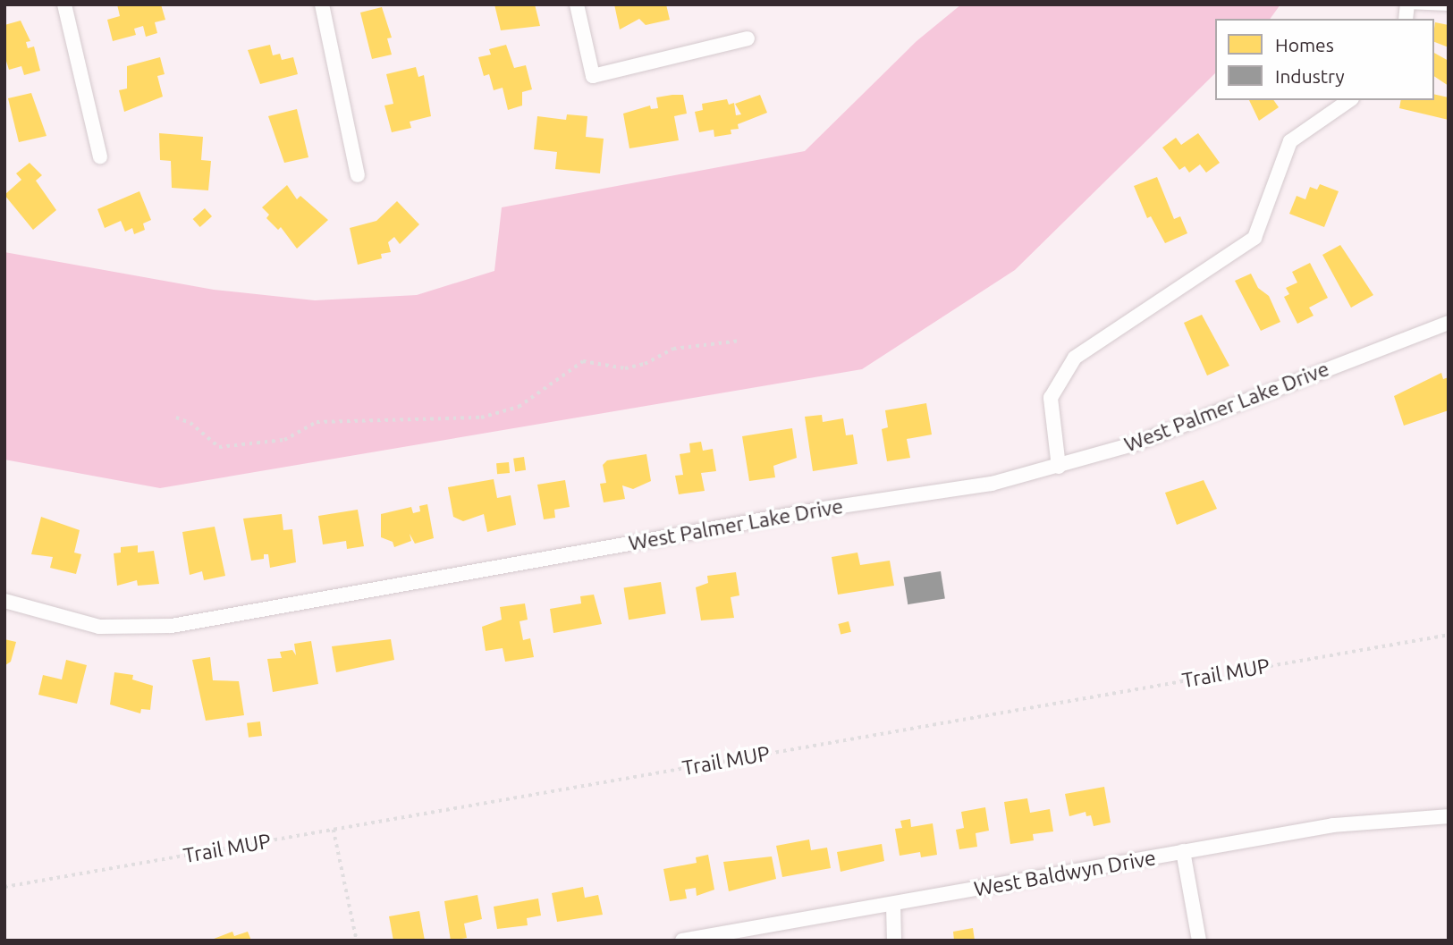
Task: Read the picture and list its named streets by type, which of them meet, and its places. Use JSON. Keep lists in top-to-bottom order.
{
  "streets": {
    "street": ["West Palmer Lake Drive", "West Baldwyn Drive"],
    "path": ["Trail MUP"]
  },
  "legend": ["Homes", "Industry"]
}
